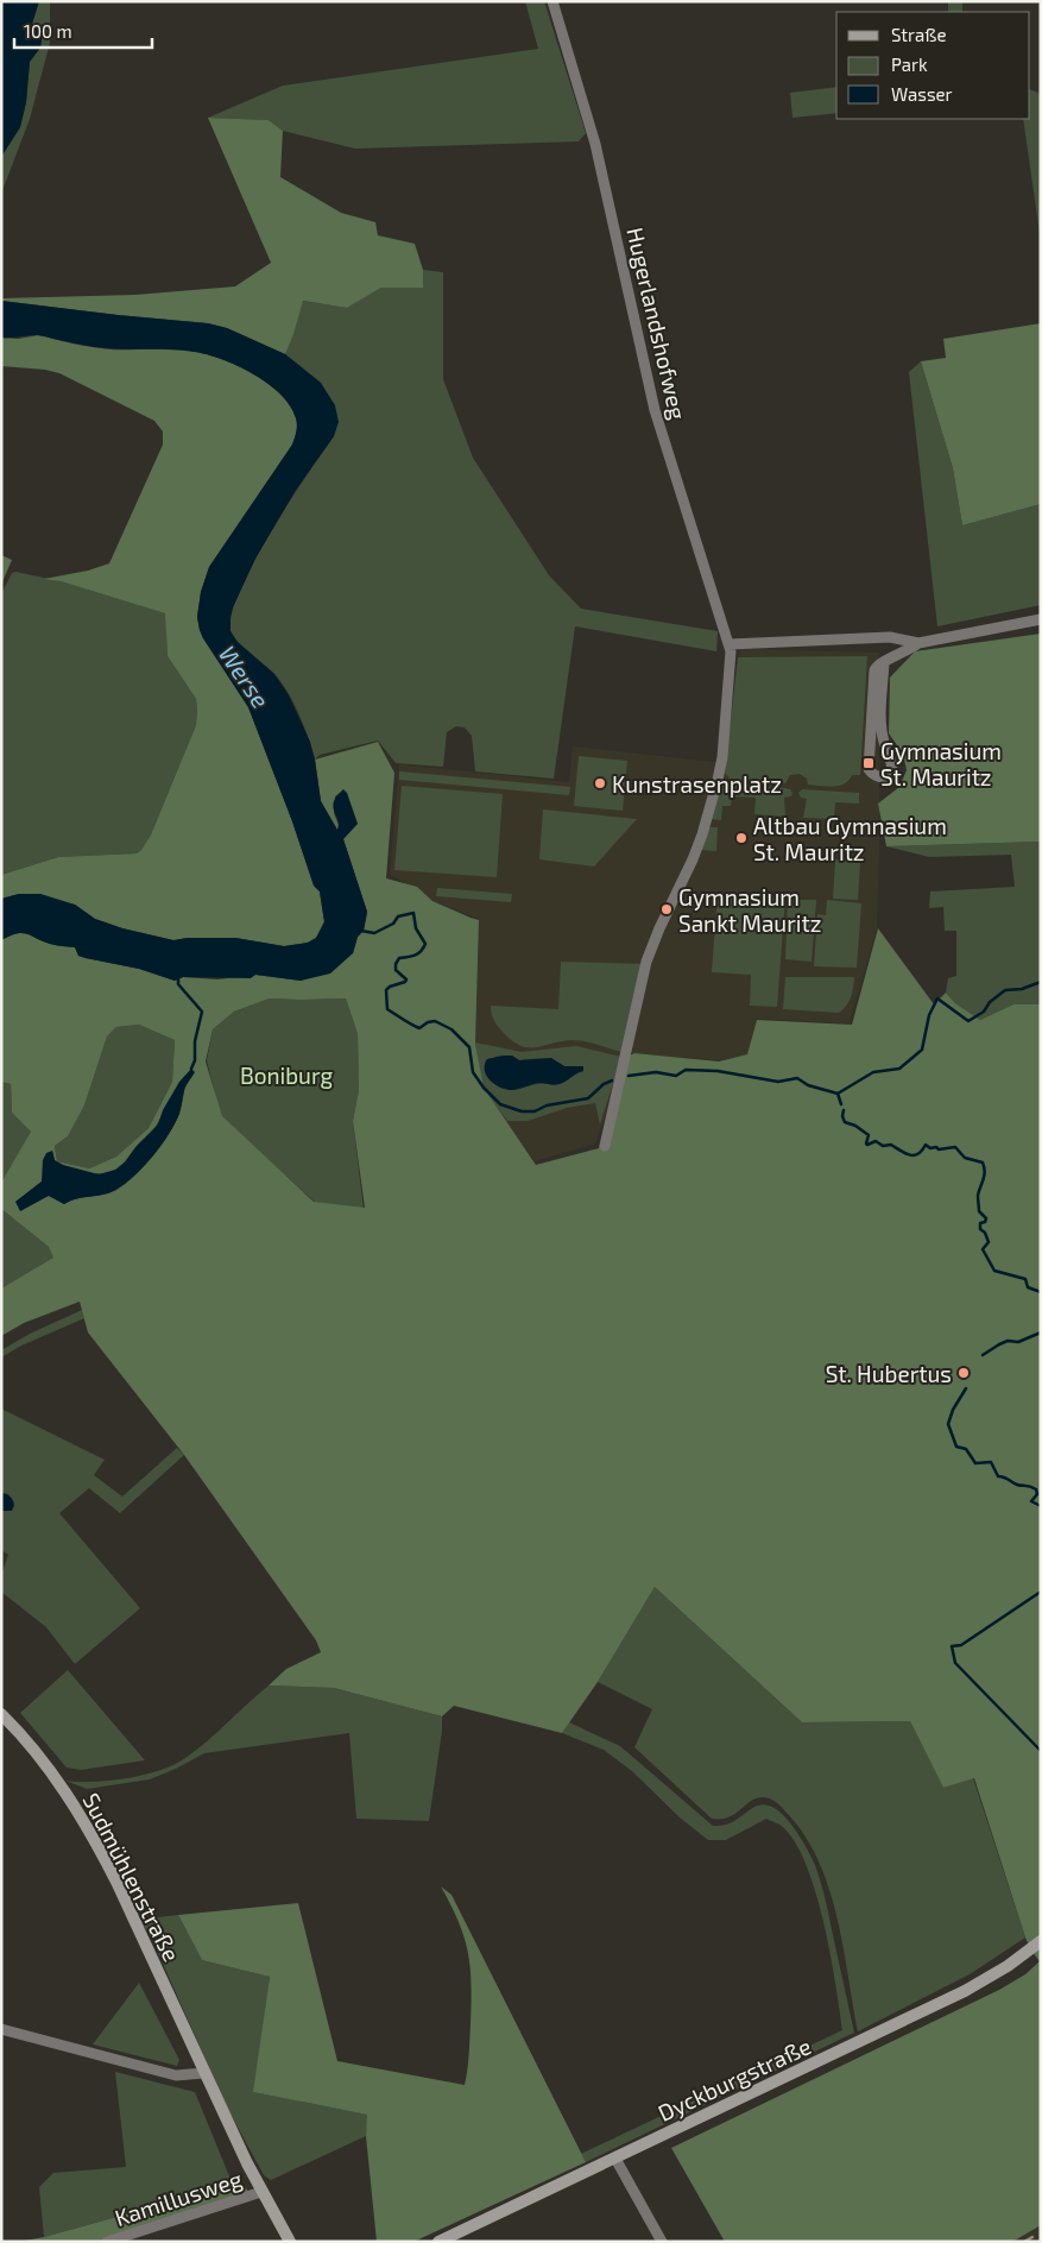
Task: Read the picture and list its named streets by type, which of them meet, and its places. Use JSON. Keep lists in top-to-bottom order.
{
  "streets": {
    "street": [
      "Hugerlandshofweg",
      "Sudmühlenstraße",
      "Dyckburgstraße",
      "Kamillusweg"
    ]
  },
  "crossings": [
    ["Sudmühlenstraße", "Kamillusweg"]
  ],
  "water": ["Werse"],
  "parks": ["Boniburg"],
  "places": {
    "transit": ["Gymnasium St. Mauritz"],
    "other": [
      "Kunstrasenplatz",
      "Altbau Gymnasium St. Mauritz",
      "Gymnasium Sankt Mauritz",
      "St. Hubertus"
    ]
  },
  "legend": ["Straße", "Park", "Wasser"],
  "scale_bar": "100 m"
}
